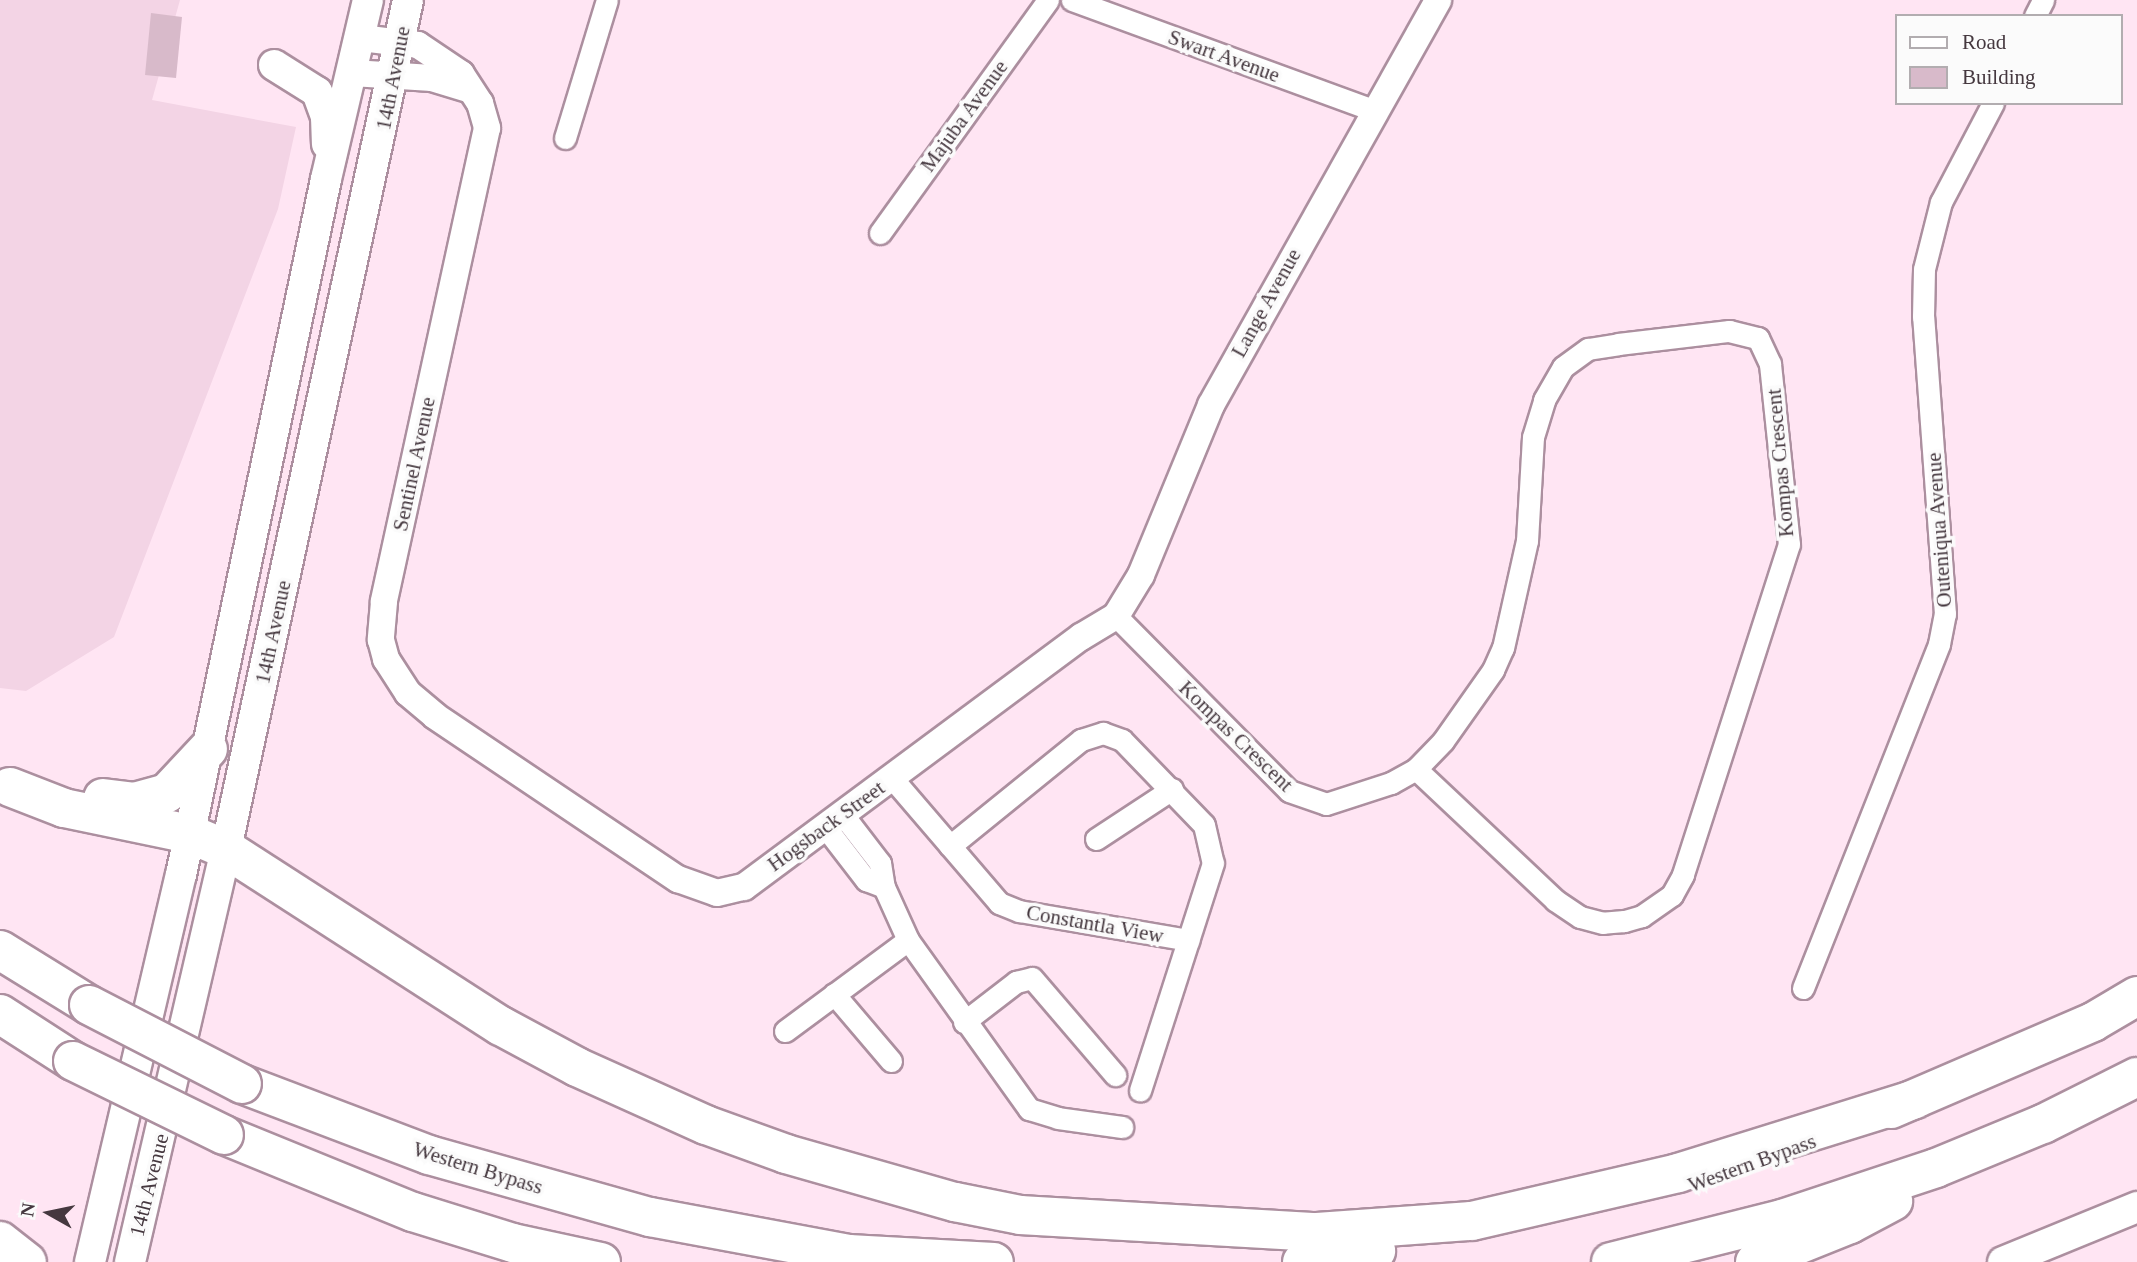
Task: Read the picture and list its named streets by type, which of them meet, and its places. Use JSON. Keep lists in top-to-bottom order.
{
  "streets": {
    "highway": ["Western Bypass"],
    "main road": ["14th Avenue"],
    "street": [
      "Swart Avenue",
      "Majuba Avenue",
      "Lange Avenue",
      "Kompas Crescent",
      "Sentinel Avenue",
      "Outeniqua Avenue",
      "Hogsback Street",
      "Constantla View"
    ]
  },
  "crossings": [
    ["Swart Avenue", "Lange Avenue"],
    ["14th Avenue", "Sentinel Avenue"],
    ["Lange Avenue", "Kompas Crescent"],
    ["Lange Avenue", "Hogsback Street"],
    ["Kompas Crescent", "Hogsback Street"],
    ["Sentinel Avenue", "Hogsback Street"],
    ["Hogsback Street", "Constantla View"]
  ],
  "legend": ["Road", "Building"],
  "north": "left"
}
